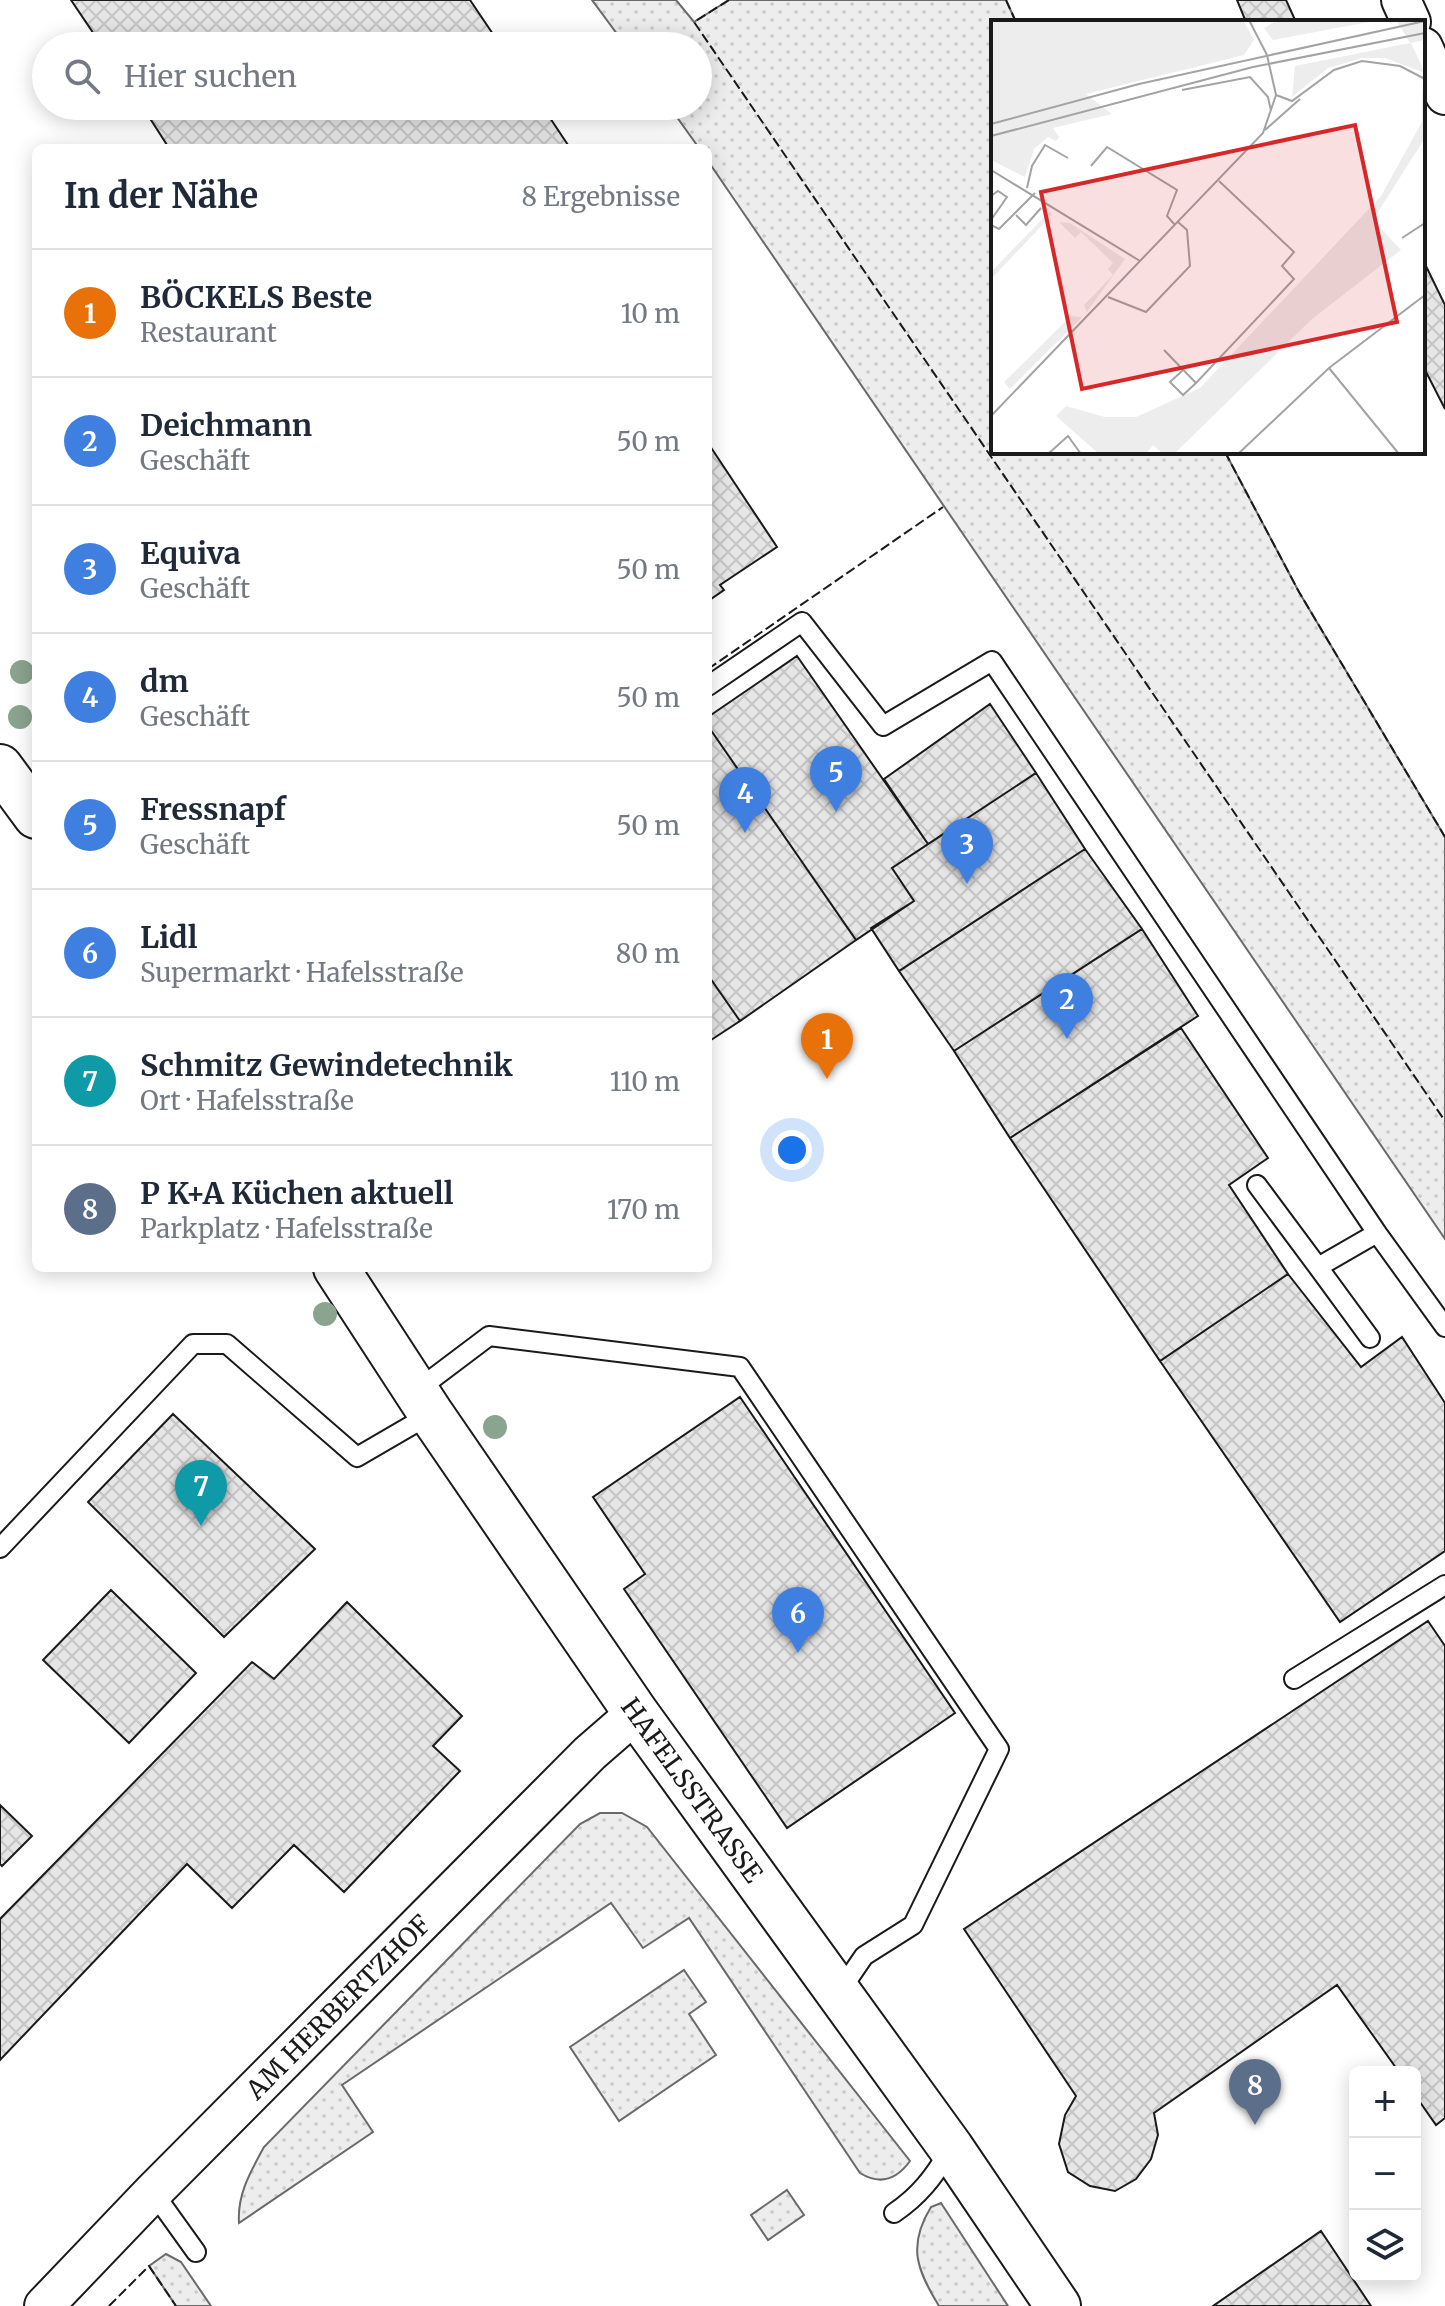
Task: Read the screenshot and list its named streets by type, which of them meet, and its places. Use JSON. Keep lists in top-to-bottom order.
{
  "streets": {
    "main road": ["HAFELSSTRASSE"],
    "street": ["AM HERBERTZHOF"]
  },
  "crossings": [
    ["HAFELSSTRASSE", "AM HERBERTZHOF"]
  ],
  "page": {
    "search": "Hier suchen",
    "heading": ["In der Nähe", "8 Ergebnisse"],
    "list": [
      {
        "mark": "1",
        "name": "BÖCKELS Beste",
        "note": "Restaurant",
        "value": "10 m"
      },
      {
        "mark": "2",
        "name": "Deichmann",
        "note": "Geschäft",
        "value": "50 m"
      },
      {
        "mark": "3",
        "name": "Equiva",
        "note": "Geschäft",
        "value": "50 m"
      },
      {
        "mark": "4",
        "name": "dm",
        "note": "Geschäft",
        "value": "50 m"
      },
      {
        "mark": "5",
        "name": "Fressnapf",
        "note": "Geschäft",
        "value": "50 m"
      },
      {
        "mark": "6",
        "name": "Lidl",
        "note": "Supermarkt · Hafelsstraße",
        "value": "80 m"
      },
      {
        "mark": "7",
        "name": "Schmitz Gewindetechnik",
        "note": "Ort · Hafelsstraße",
        "value": "110 m"
      },
      {
        "mark": "8",
        "name": "P K+A Küchen aktuell",
        "note": "Parkplatz · Hafelsstraße",
        "value": "170 m"
      }
    ],
    "pins": [
      "5",
      "4",
      "3",
      "2",
      "1",
      "7",
      "6",
      "8"
    ],
    "map_buttons": ["+", "−"]
  }
}
